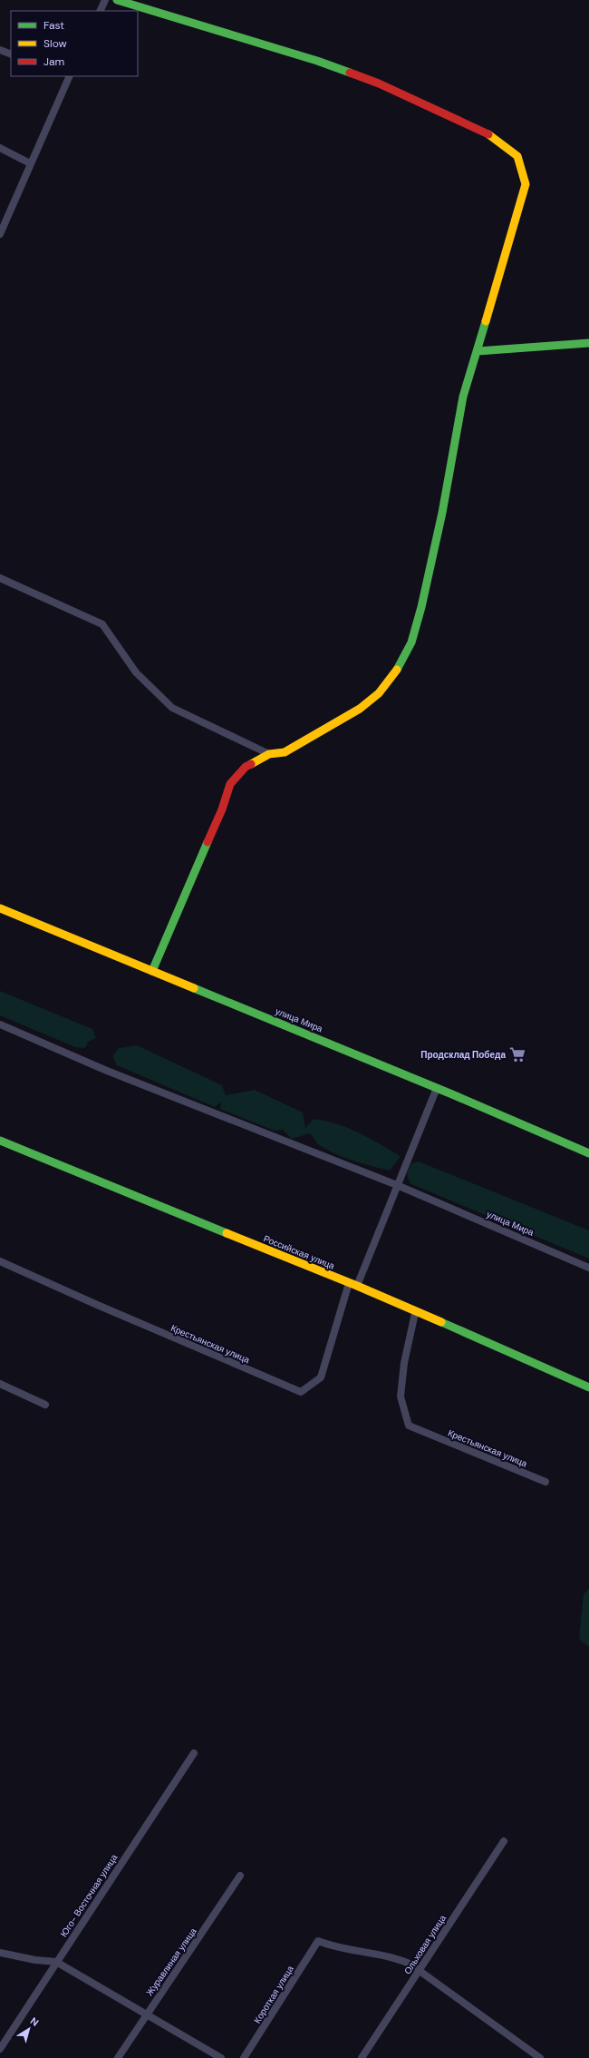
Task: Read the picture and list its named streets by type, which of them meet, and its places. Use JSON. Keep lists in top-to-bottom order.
{
  "streets": {
    "street": [
      "улица Мира",
      "Российская улица",
      "Крестьянская улица",
      "Юго- Восточная улица",
      "Ольховая улица",
      "Журавлиная улица",
      "Короткая улица"
    ]
  },
  "crossings": [
    ["Российская улица", "Крестьянская улица"],
    ["Ольховая улица", "Короткая улица"]
  ],
  "places": {
    "supermarket": ["Продсклад Победа"]
  },
  "legend": ["Fast", "Slow", "Jam"],
  "north": "top right"
}
